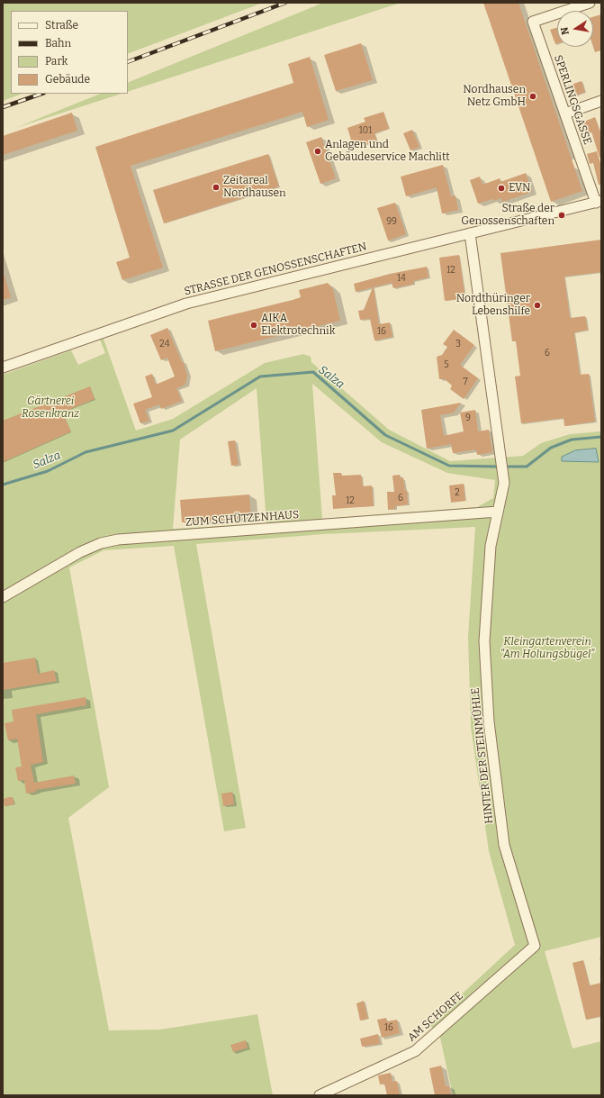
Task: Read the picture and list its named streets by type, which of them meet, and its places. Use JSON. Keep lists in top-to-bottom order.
{
  "streets": {
    "street": [
      "SPERLINGSGASSE",
      "STRASSE DER GENOSSENSCHAFTEN",
      "ZUM SCHÜTZENHAUS",
      "HINTER DER STEINMÜHLE",
      "AM SCHORFE"
    ]
  },
  "crossings": [
    ["SPERLINGSGASSE", "STRASSE DER GENOSSENSCHAFTEN"],
    ["STRASSE DER GENOSSENSCHAFTEN", "HINTER DER STEINMÜHLE"],
    ["ZUM SCHÜTZENHAUS", "HINTER DER STEINMÜHLE"],
    ["HINTER DER STEINMÜHLE", "AM SCHORFE"]
  ],
  "water": ["Salza"],
  "parks": ["Gärtnerei Rosenkranz", "Kleingartenverein \"Am Holungsbügel\""],
  "places": [
    "Nordhausen Netz GmbH",
    "Anlagen und Gebäudeservice Machlitt",
    "Zeitareal Nordhausen",
    "EVN",
    "Straße der Genossenschaften",
    "Nordthüringer Lebenshilfe",
    "AIKA Elektrotechnik"
  ],
  "house_numbers": [
    "101",
    "99",
    "12",
    "14",
    "16",
    "24",
    "3",
    "6",
    "5",
    "7",
    "9",
    "2",
    "6",
    "12",
    "16"
  ],
  "legend": [
    "Straße",
    "Bahn",
    "Park",
    "Gebäude"
  ],
  "north": "left"
}
